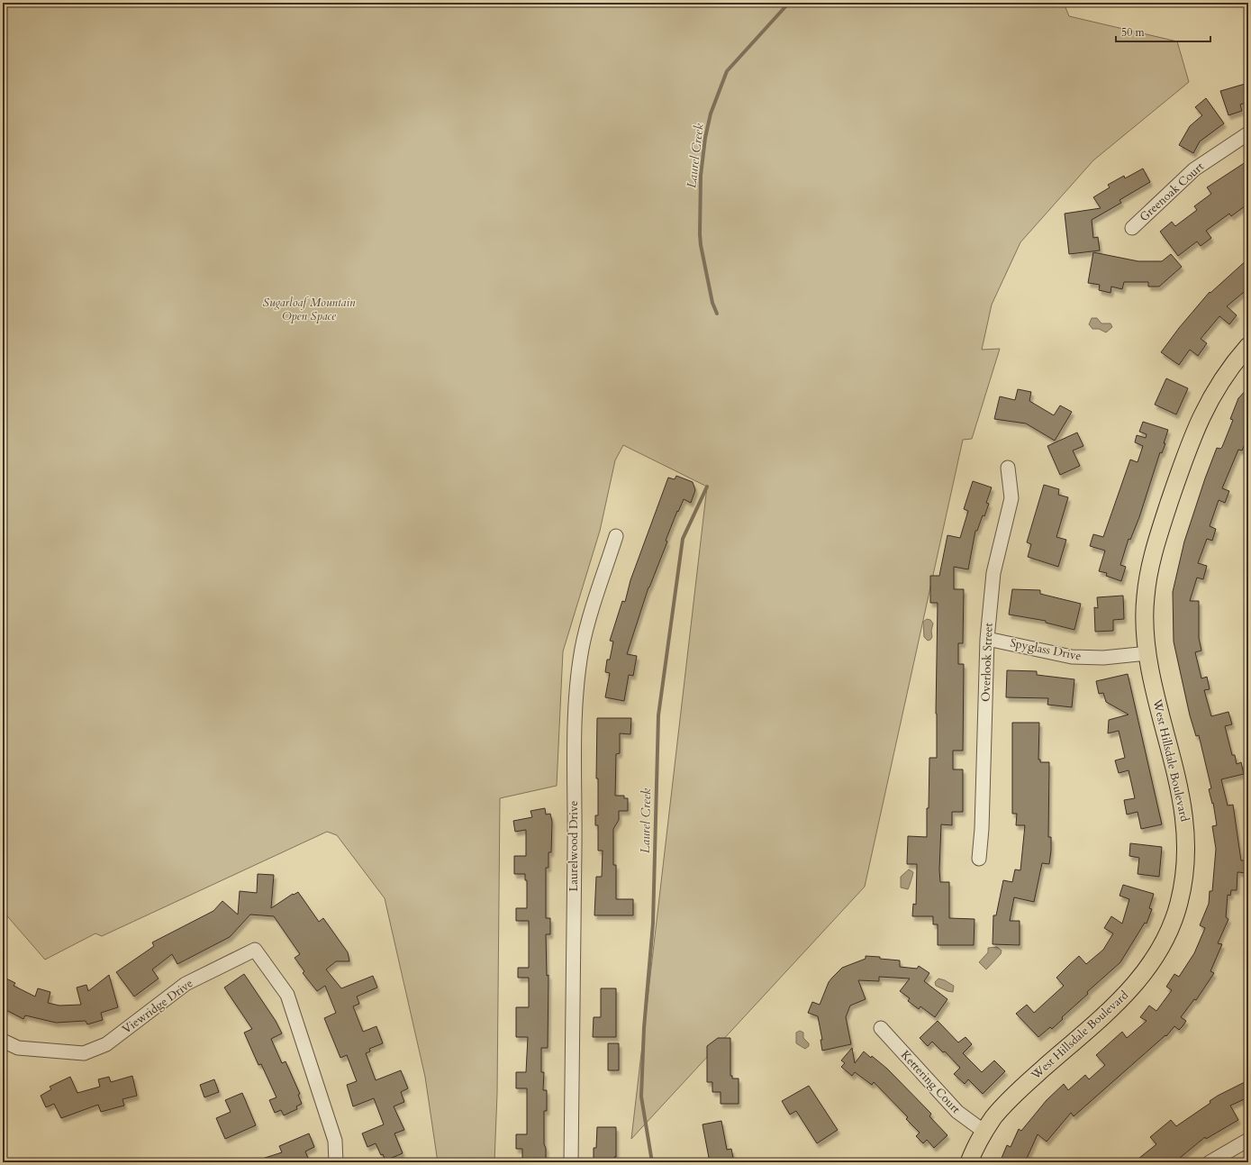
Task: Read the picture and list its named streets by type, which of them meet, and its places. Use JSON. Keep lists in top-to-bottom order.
{
  "streets": {
    "main road": ["West Hillsdale Boulevard"],
    "street": [
      "Greenoak Court",
      "Spyglass Drive",
      "Overlook Street",
      "Laurelwood Drive",
      "Viewridge Drive",
      "Kettering Court"
    ]
  },
  "crossings": [
    ["Spyglass Drive", "Overlook Street"],
    ["Spyglass Drive", "West Hillsdale Boulevard"],
    ["West Hillsdale Boulevard", "Kettering Court"]
  ],
  "water": ["Laurel Creek"],
  "parks": ["Sugarloaf Mountain Open Space"],
  "scale_bar": "50 m"
}
